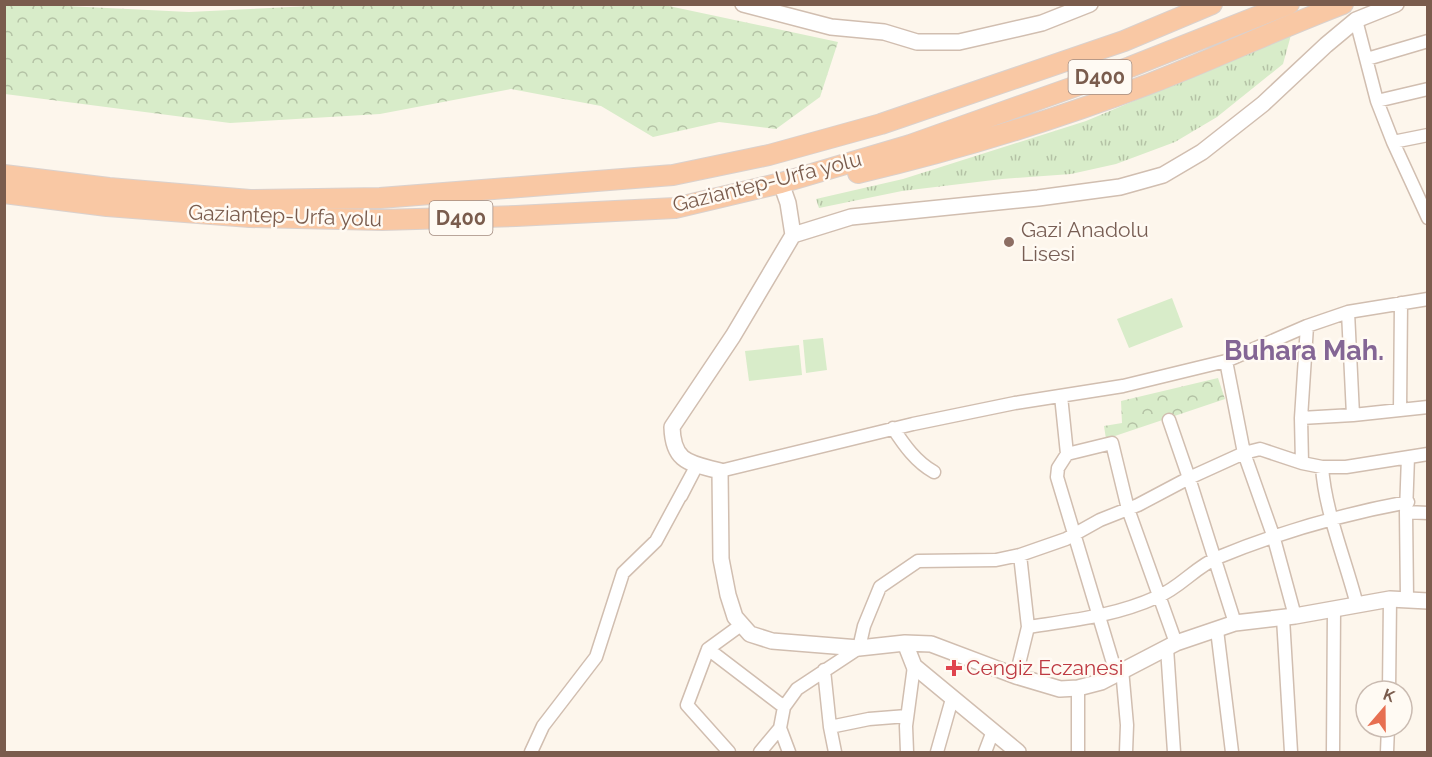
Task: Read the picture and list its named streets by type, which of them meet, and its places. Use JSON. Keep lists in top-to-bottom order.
{
  "streets": {
    "highway": ["D400", "Gaziantep-Urfa yolu"]
  },
  "districts": ["Buhara Mah."],
  "places": {
    "other": ["Gazi Anadolu Lisesi"],
    "health": ["Cengiz Eczanesi"]
  },
  "north": "top"
}
